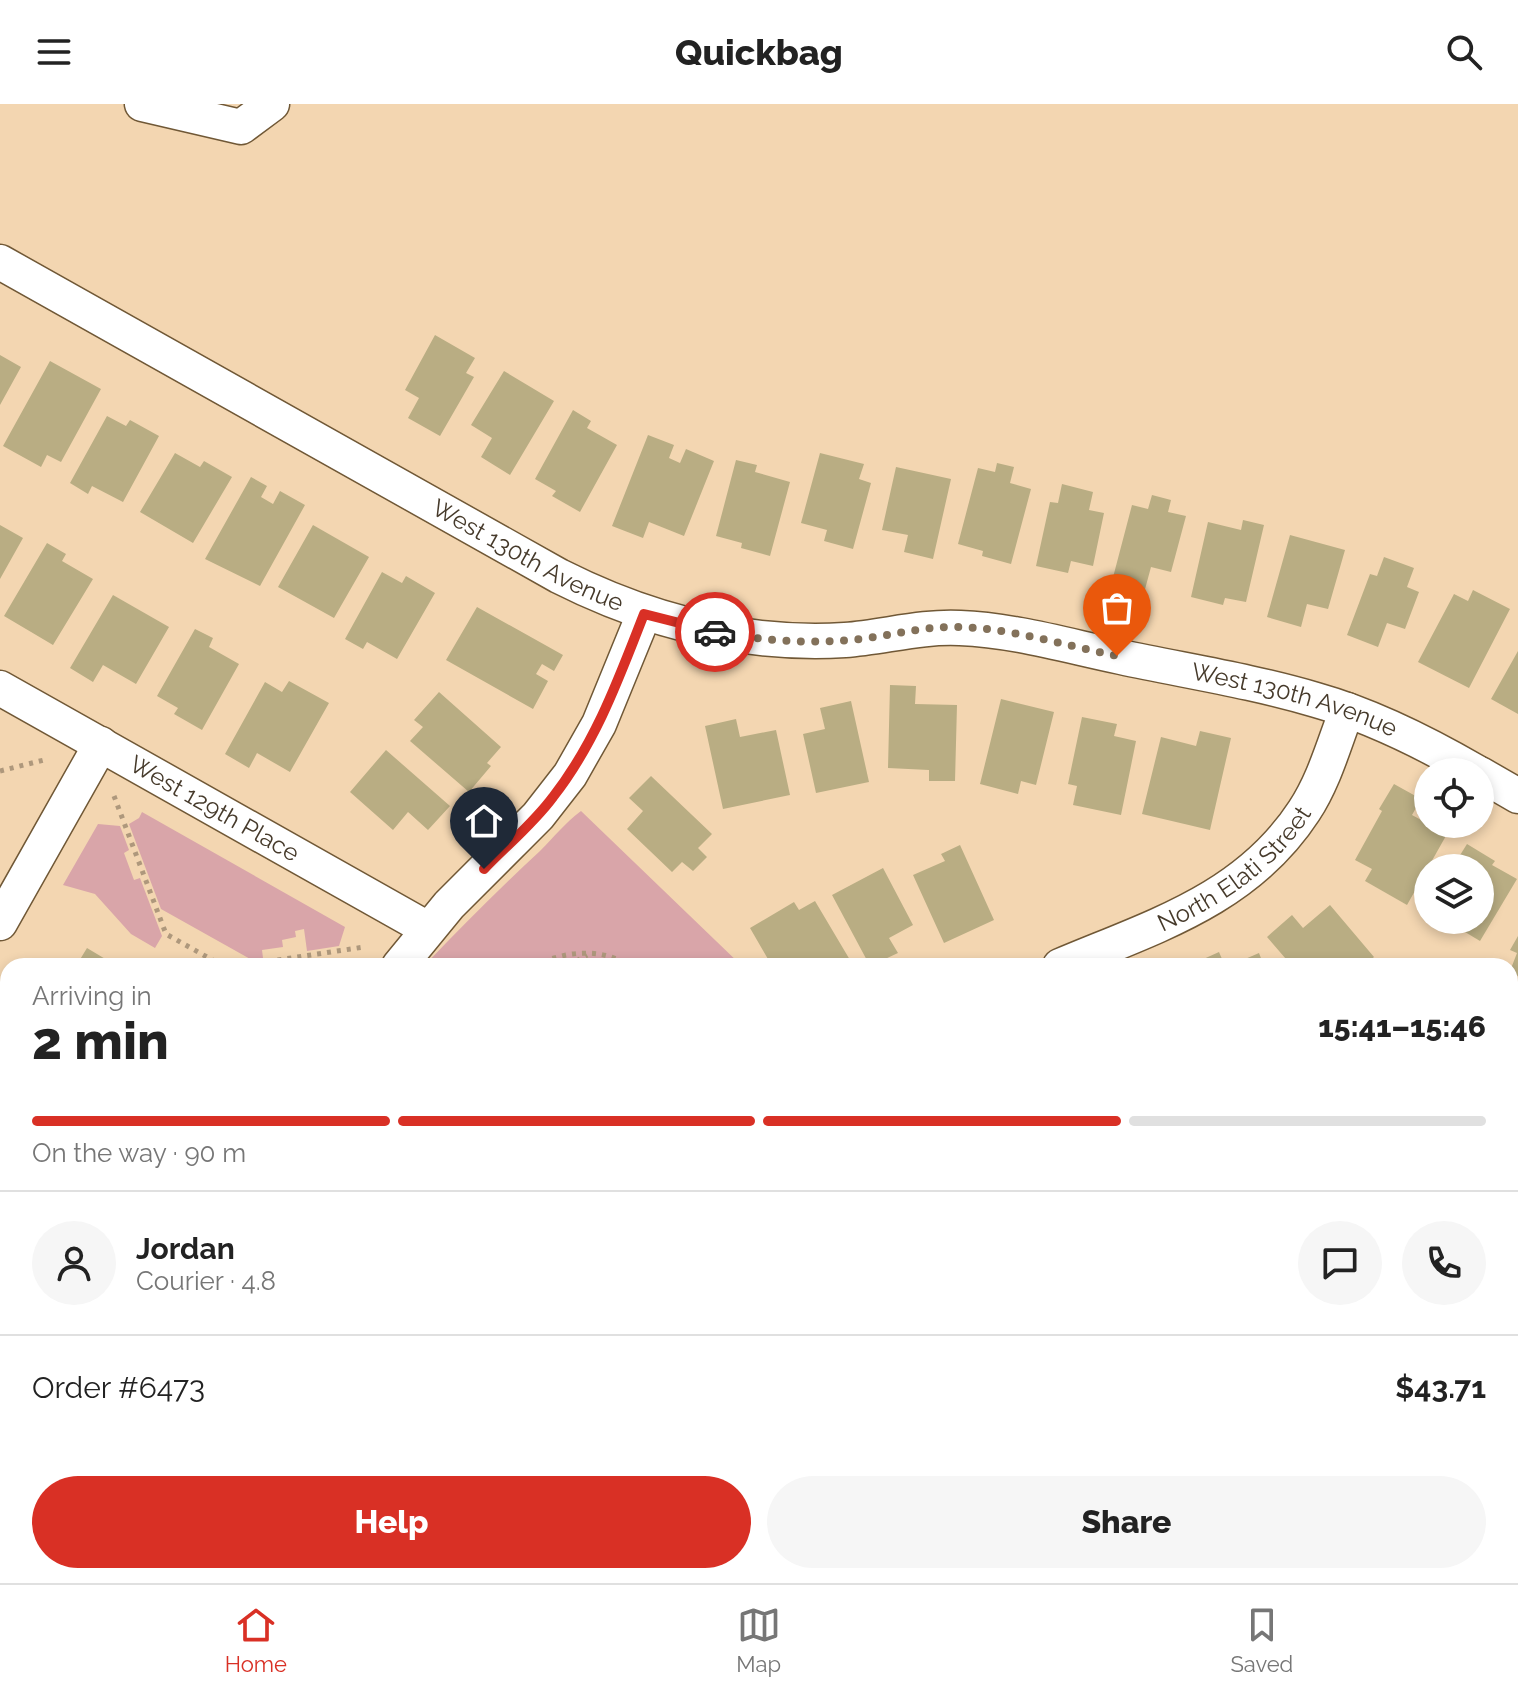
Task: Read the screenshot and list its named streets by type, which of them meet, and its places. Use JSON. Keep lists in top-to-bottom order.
{
  "streets": {
    "street": ["West 130th Avenue", "West 129th Place", "North Elati Street"]
  },
  "crossings": [
    ["West 130th Avenue", "North Elati Street"]
  ],
  "page": {
    "header": "Quickbag",
    "heading": ["2 min", "Arriving in", "15:41–15:46"],
    "panel": [
      "Jordan",
      "Courier · 4.8",
      "Order #6473",
      "$43.71"
    ],
    "bar": "On the way · 90 m",
    "buttons": ["Help", "Share"],
    "tabs": ["Home", "Map", "Saved"]
  }
}
